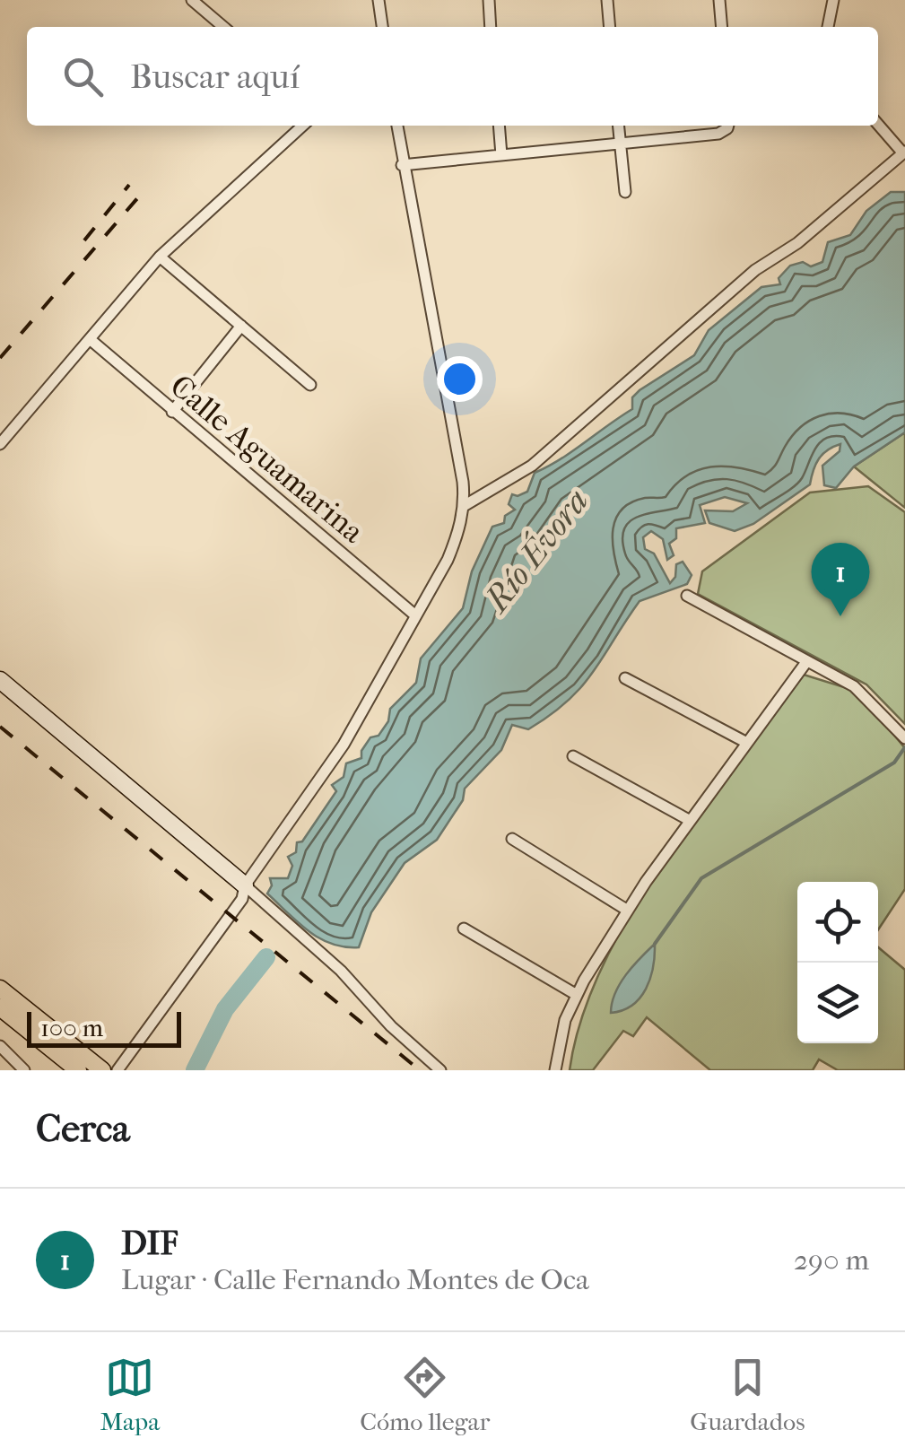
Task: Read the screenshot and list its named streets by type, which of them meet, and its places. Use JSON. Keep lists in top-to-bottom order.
{
  "streets": {
    "street": ["Calle Aguamarina"]
  },
  "water": ["Río Évora"],
  "scale_bar": "100 m",
  "page": {
    "search": "Buscar aquí",
    "pins": "1",
    "scale": "100 m",
    "heading": "Cerca",
    "list": [
      {
        "mark": "1",
        "name": "DIF",
        "note": "Lugar · Calle Fernando Montes de Oca",
        "value": "290 m"
      }
    ],
    "nav": ["Mapa", "Cómo llegar", "Guardados"]
  }
}
